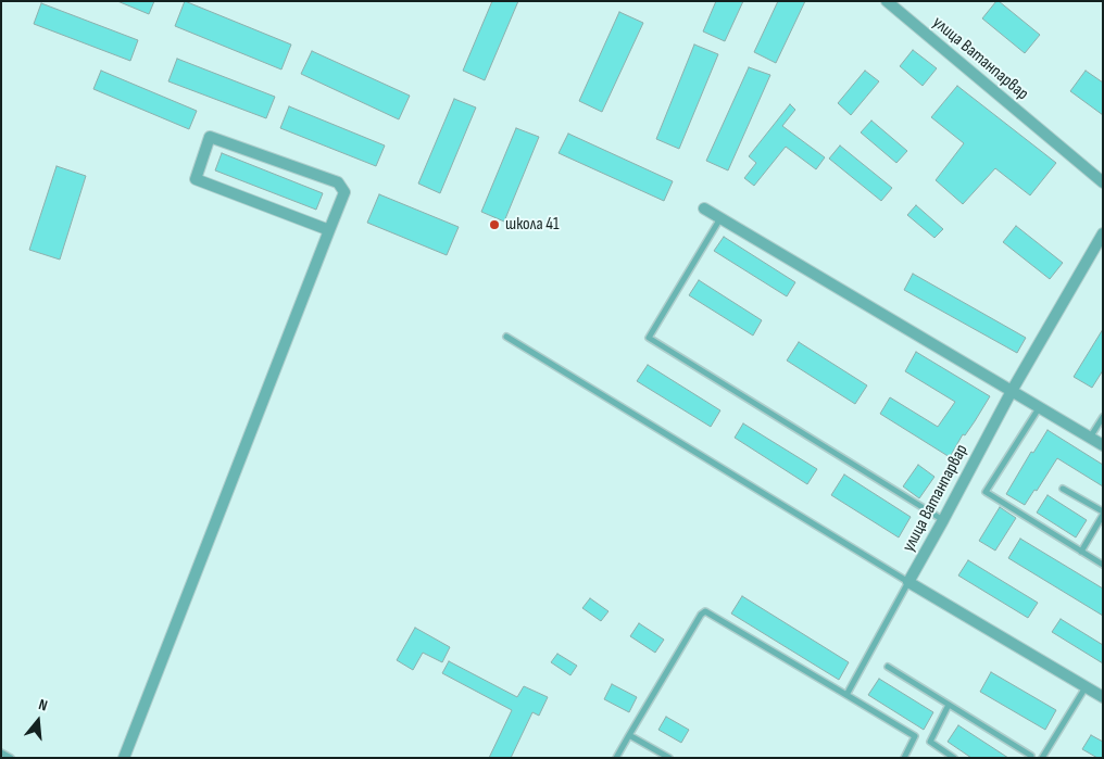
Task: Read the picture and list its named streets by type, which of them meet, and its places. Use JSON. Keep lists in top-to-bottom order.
{
  "streets": {
    "street": ["улица Ватанпарвар"]
  },
  "places": ["школа 41"],
  "north": "top"
}
